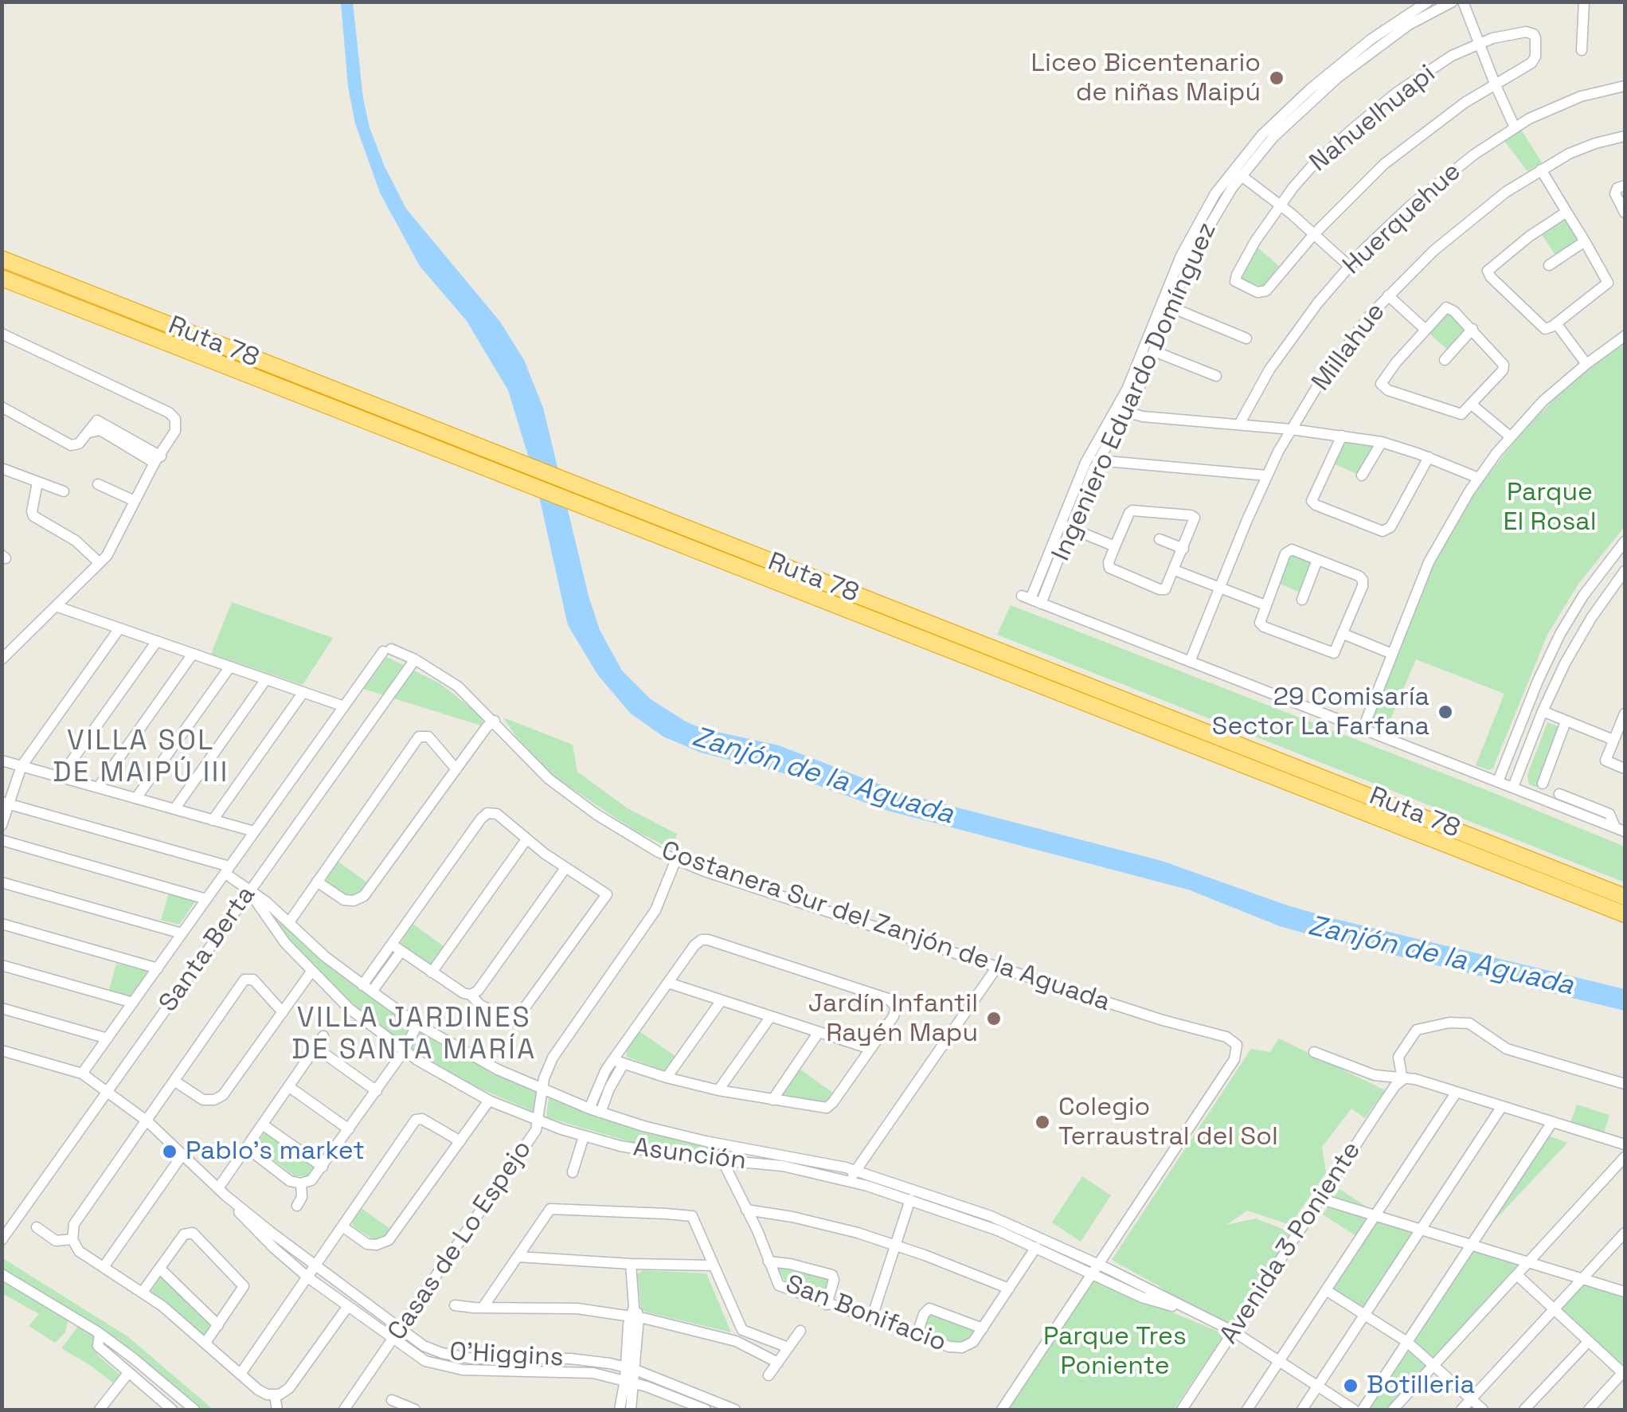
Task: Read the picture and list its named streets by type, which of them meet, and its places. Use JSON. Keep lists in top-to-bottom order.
{
  "streets": {
    "highway": ["Ruta 78"],
    "street": [
      "Nahuelhuapi",
      "Huerquehue",
      "Millahue",
      "Ingeniero Eduardo Domínguez",
      "Costanera Sur del Zanjón de la Aguada",
      "Santa Berta",
      "Asunción",
      "Casas de Lo Espejo",
      "Avenida 3 Poniente",
      "San Bonifacio",
      "O'Higgins"
    ]
  },
  "crossings": [
    ["Millahue", "Ingeniero Eduardo Domínguez"],
    ["Costanera Sur del Zanjón de la Aguada", "Santa Berta"],
    ["Costanera Sur del Zanjón de la Aguada", "Asunción"],
    ["Costanera Sur del Zanjón de la Aguada", "Casas de Lo Espejo"],
    ["Santa Berta", "Asunción"],
    ["Santa Berta", "O'Higgins"],
    ["Asunción", "Casas de Lo Espejo"],
    ["Asunción", "Avenida 3 Poniente"],
    ["Asunción", "San Bonifacio"],
    ["Casas de Lo Espejo", "O'Higgins"]
  ],
  "districts": ["VILLA SOL DE MAIPÚ III", "VILLA JARDINES DE SANTA MARÍA"],
  "water": ["Zanjón de la Aguada"],
  "parks": ["Parque El Rosal", "Parque Tres Poniente"],
  "places": [
    "Liceo Bicentenario de niñas Maipú",
    "29 Comisaría Sector La Farfana",
    "Jardín Infantil Rayén Mapu",
    "Colegio Terraustral del Sol",
    "Pablo's market",
    "Botilleria"
  ]
}
